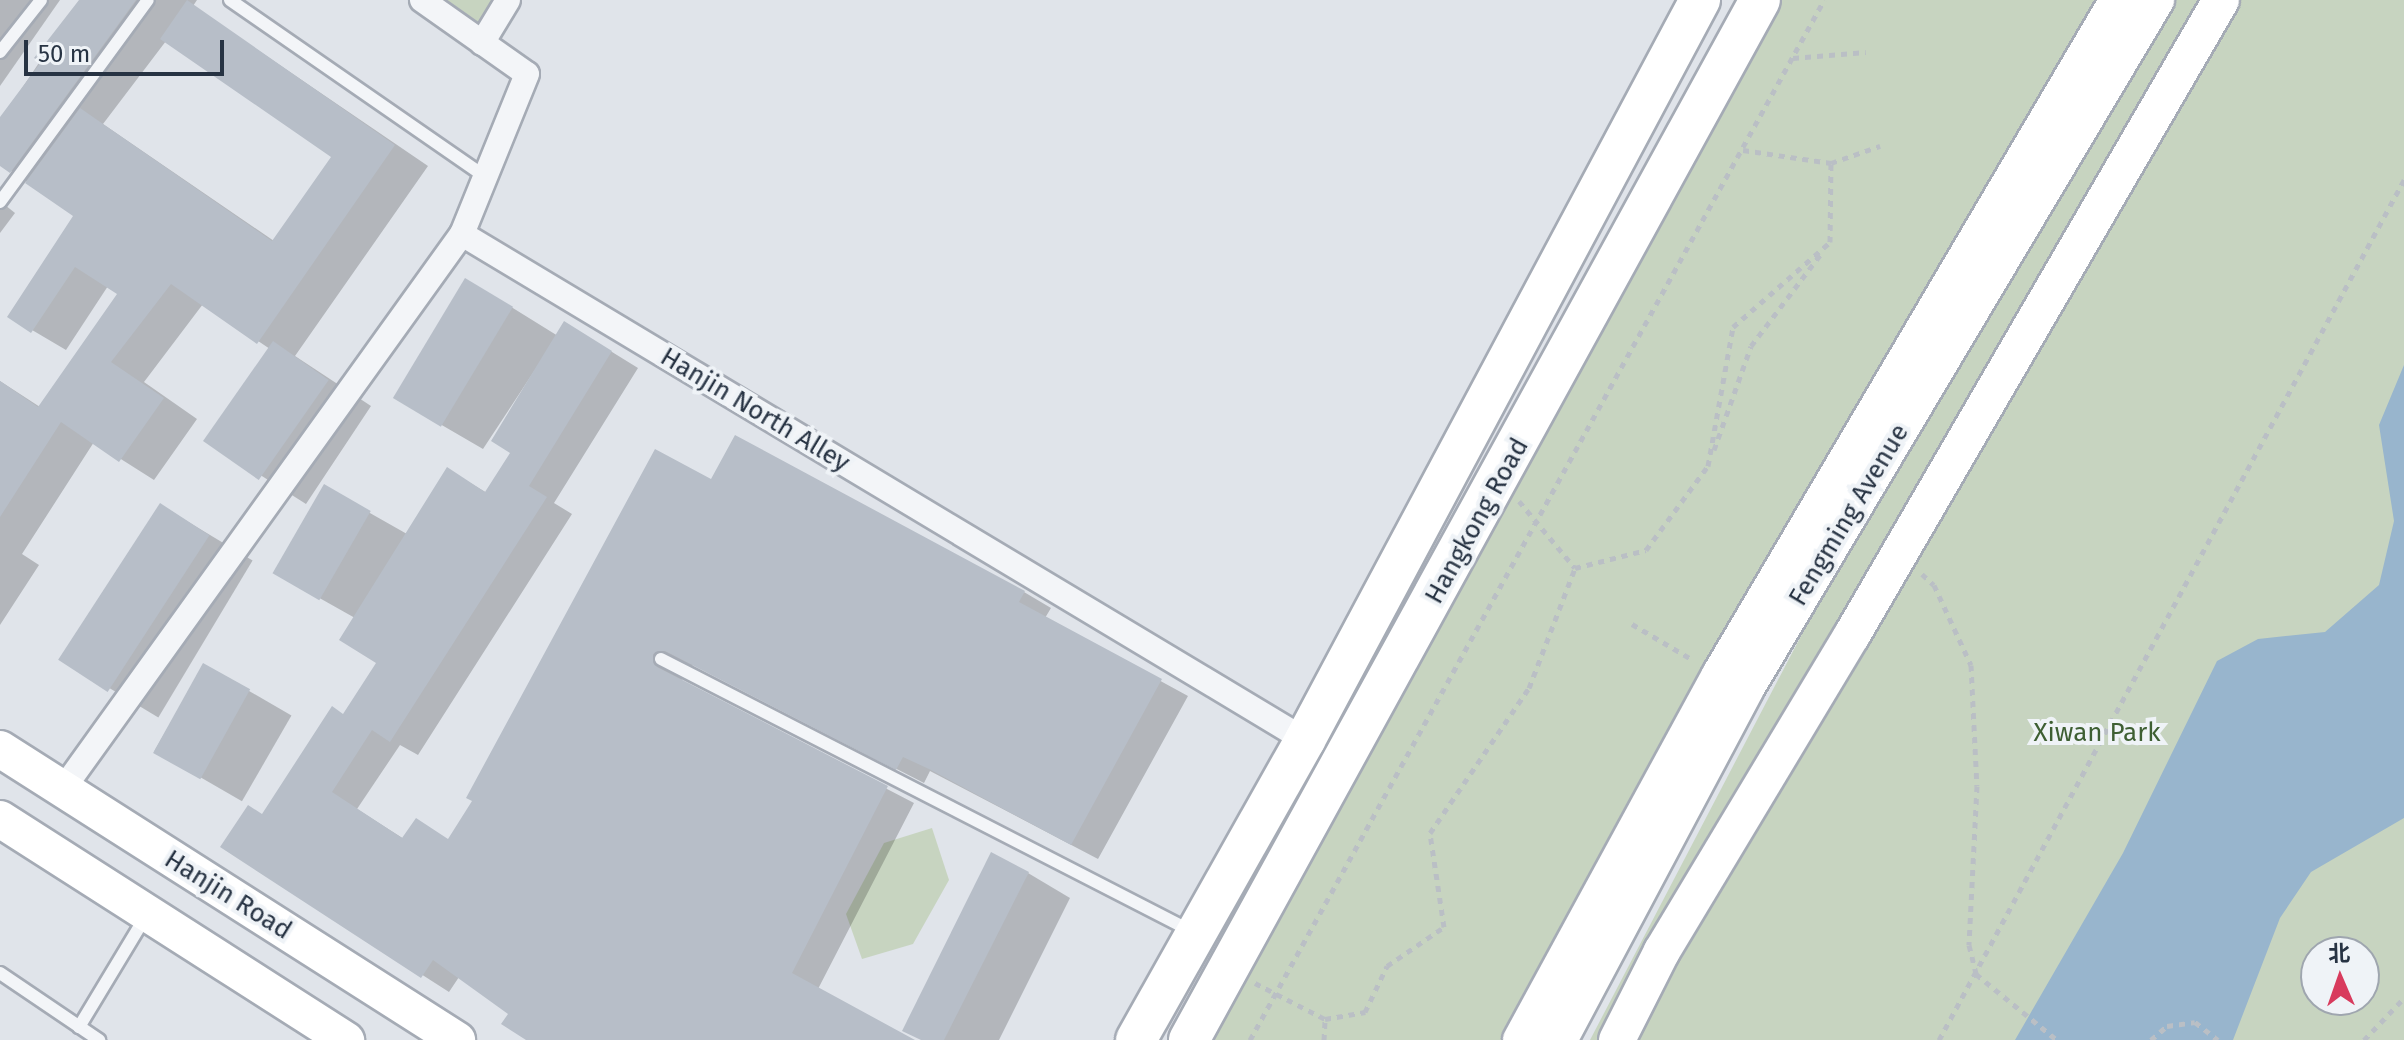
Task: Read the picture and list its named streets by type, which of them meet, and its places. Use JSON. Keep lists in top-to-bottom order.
{
  "streets": {
    "main road": ["Fengming Avenue", "Hangkong Road", "Hanjin Road"],
    "street": ["Hanjin North Alley"]
  },
  "crossings": [
    ["Hanjin North Alley", "Hangkong Road"]
  ],
  "parks": ["Xiwan Park"],
  "scale_bar": "50 m",
  "north": "top"
}
